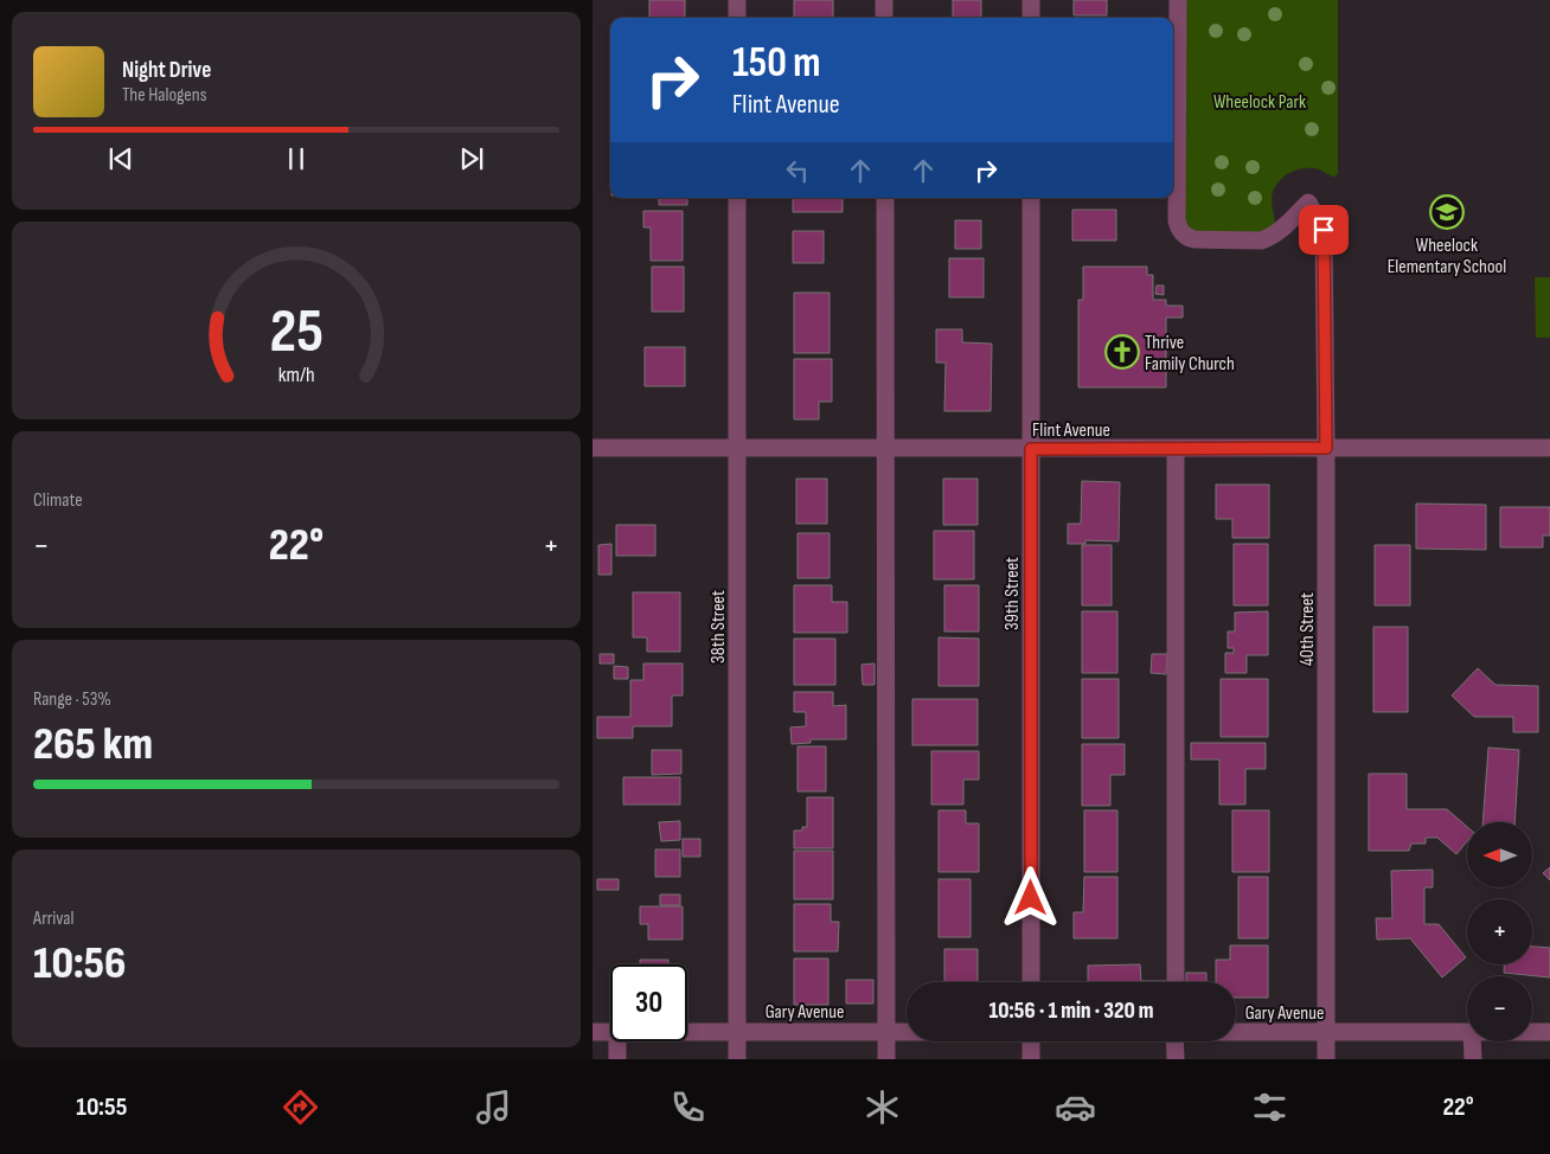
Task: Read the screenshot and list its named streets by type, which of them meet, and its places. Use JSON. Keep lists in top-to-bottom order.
{
  "streets": {
    "street": [
      "Flint Avenue",
      "39th Street",
      "38th Street",
      "40th Street",
      "Gary Avenue"
    ]
  },
  "crossings": [
    ["Flint Avenue", "39th Street"],
    ["Flint Avenue", "38th Street"],
    ["Flint Avenue", "40th Street"],
    ["38th Street", "Gary Avenue"],
    ["40th Street", "Gary Avenue"]
  ],
  "parks": ["Wheelock Park"],
  "places": {
    "school or university": ["Wheelock Elementary School"],
    "church": ["Thrive Family Church"]
  },
  "north": "left",
  "page": {
    "turn": ["150 m", "Flint Avenue"],
    "song": ["Night Drive", "The Halogens"],
    "tile": [
      "Climate",
      ["Range · 53%", "265 km"],
      ["Arrival", "10:56"]
    ],
    "heat": ["−", "22°", "+"],
    "map_buttons": ["+", "−"],
    "limit": "30",
    "trip": "10:56 · 1 min · 320 m",
    "tabs": ["10:55", "22°"],
    "gauge": ["25", "km/h"]
  }
}
